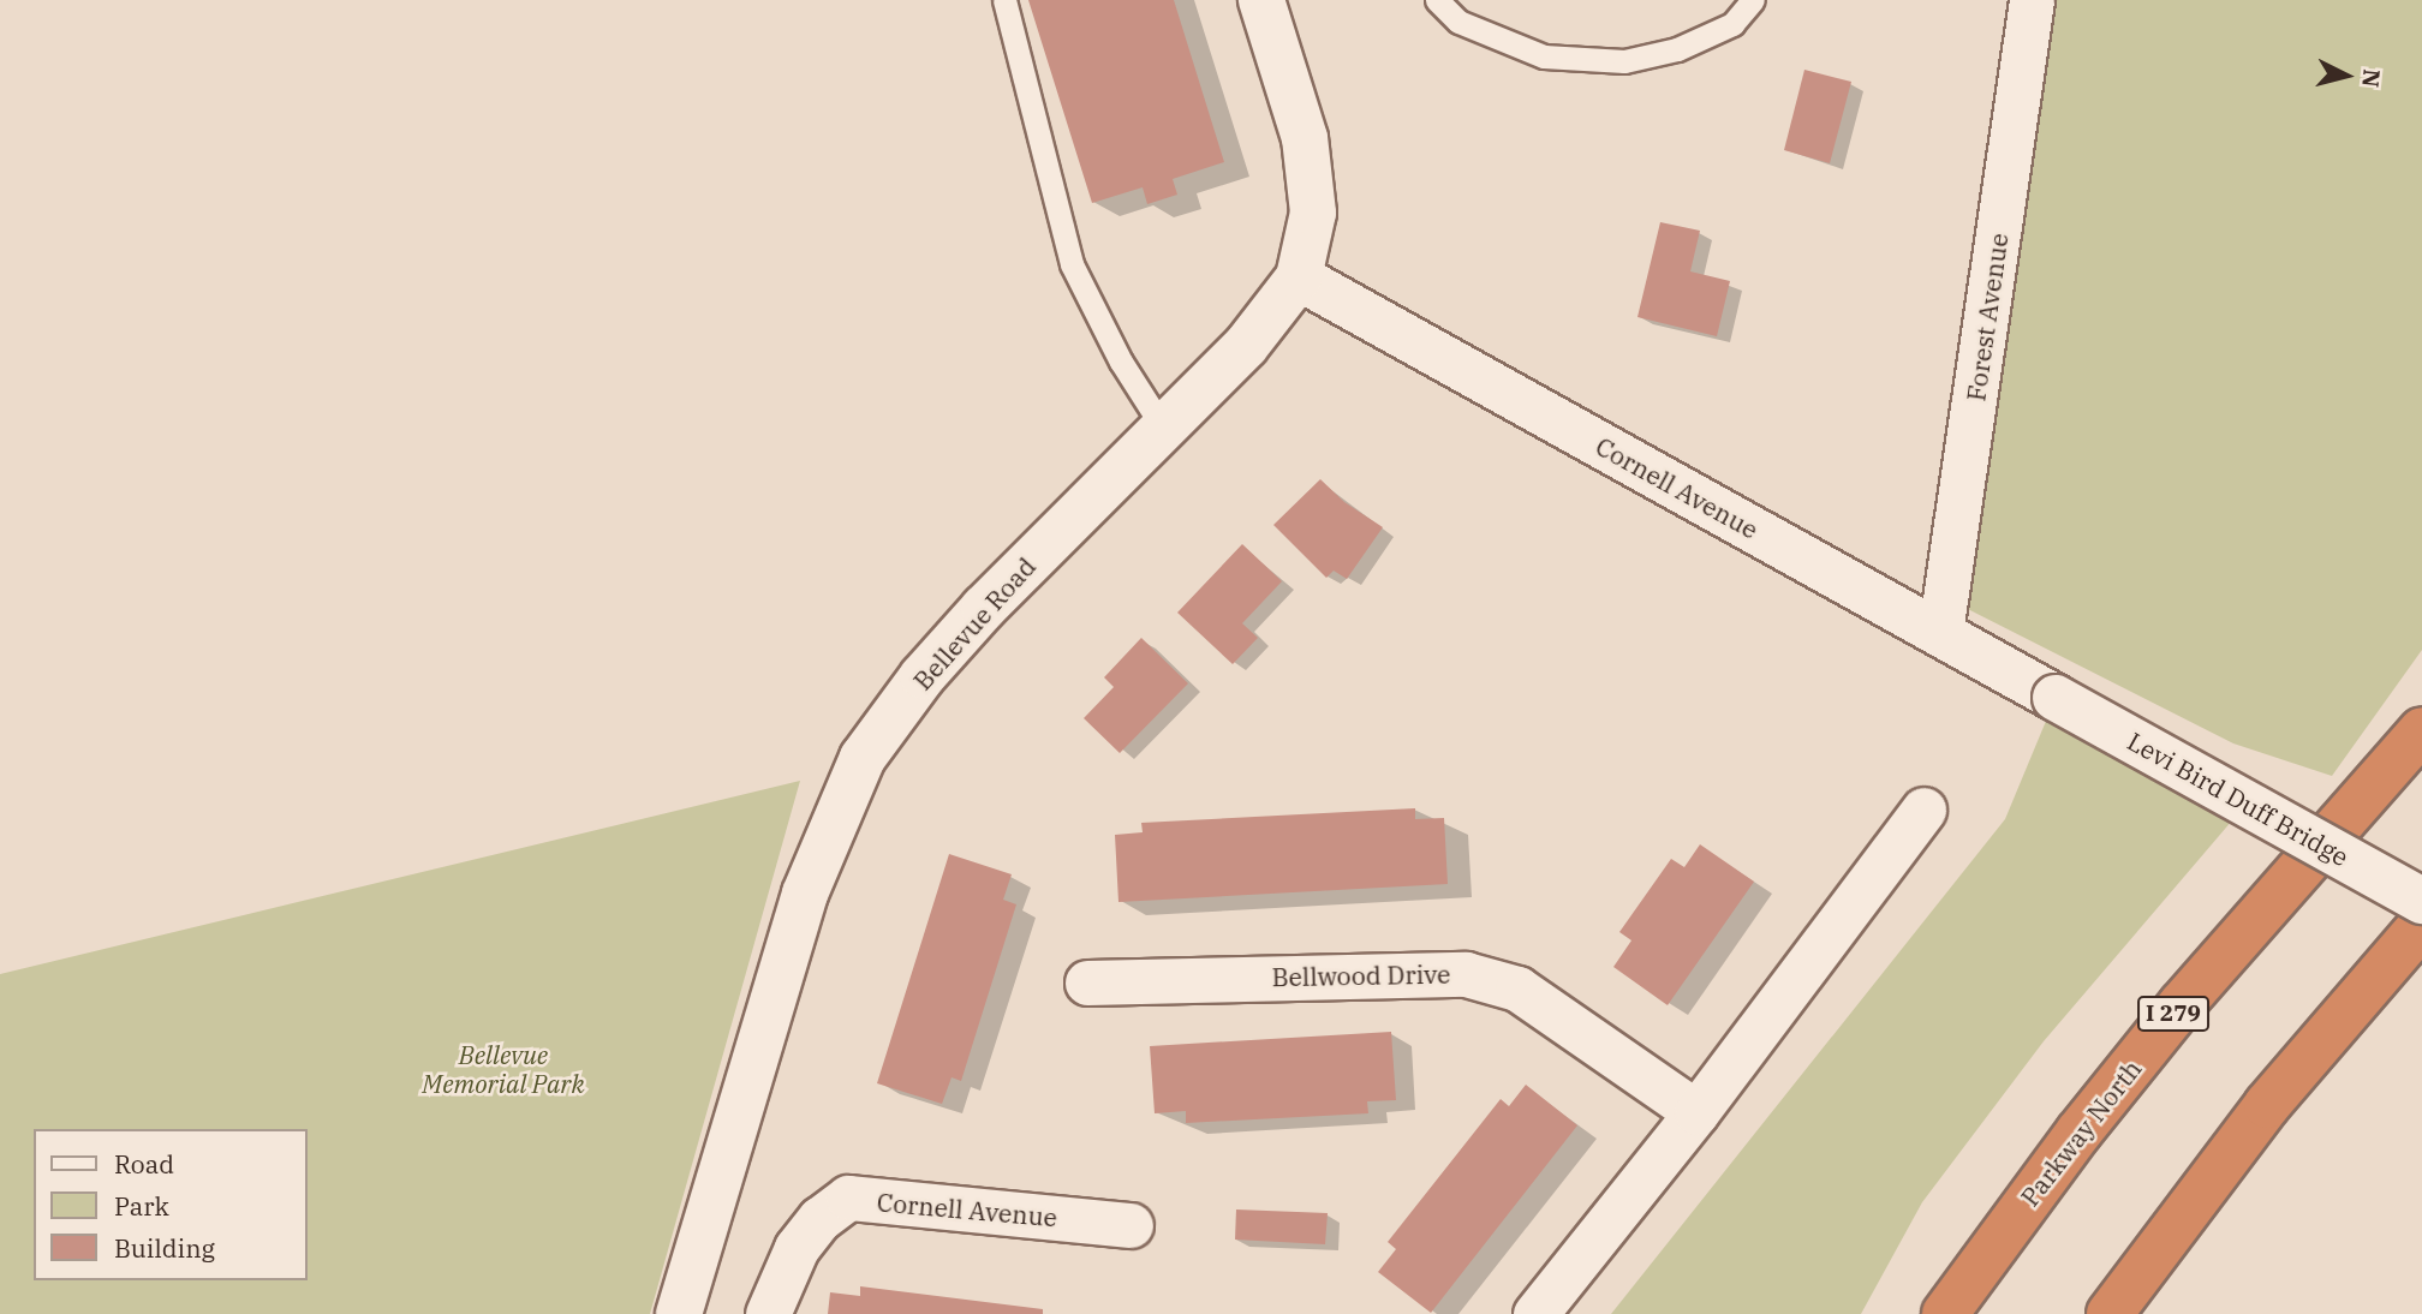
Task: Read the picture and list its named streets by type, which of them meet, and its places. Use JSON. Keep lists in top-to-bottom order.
{
  "streets": {
    "highway": ["I 279", "Parkway North"],
    "street": [
      "Forest Avenue",
      "Cornell Avenue",
      "Bellevue Road",
      "Levi Bird Duff Bridge",
      "Bellwood Drive"
    ]
  },
  "crossings": [
    ["Forest Avenue", "Cornell Avenue"],
    ["Cornell Avenue", "Bellevue Road"],
    ["Cornell Avenue", "Levi Bird Duff Bridge"]
  ],
  "parks": ["Bellevue Memorial Park"],
  "legend": ["Road", "Park", "Building"],
  "north": "right"
}
